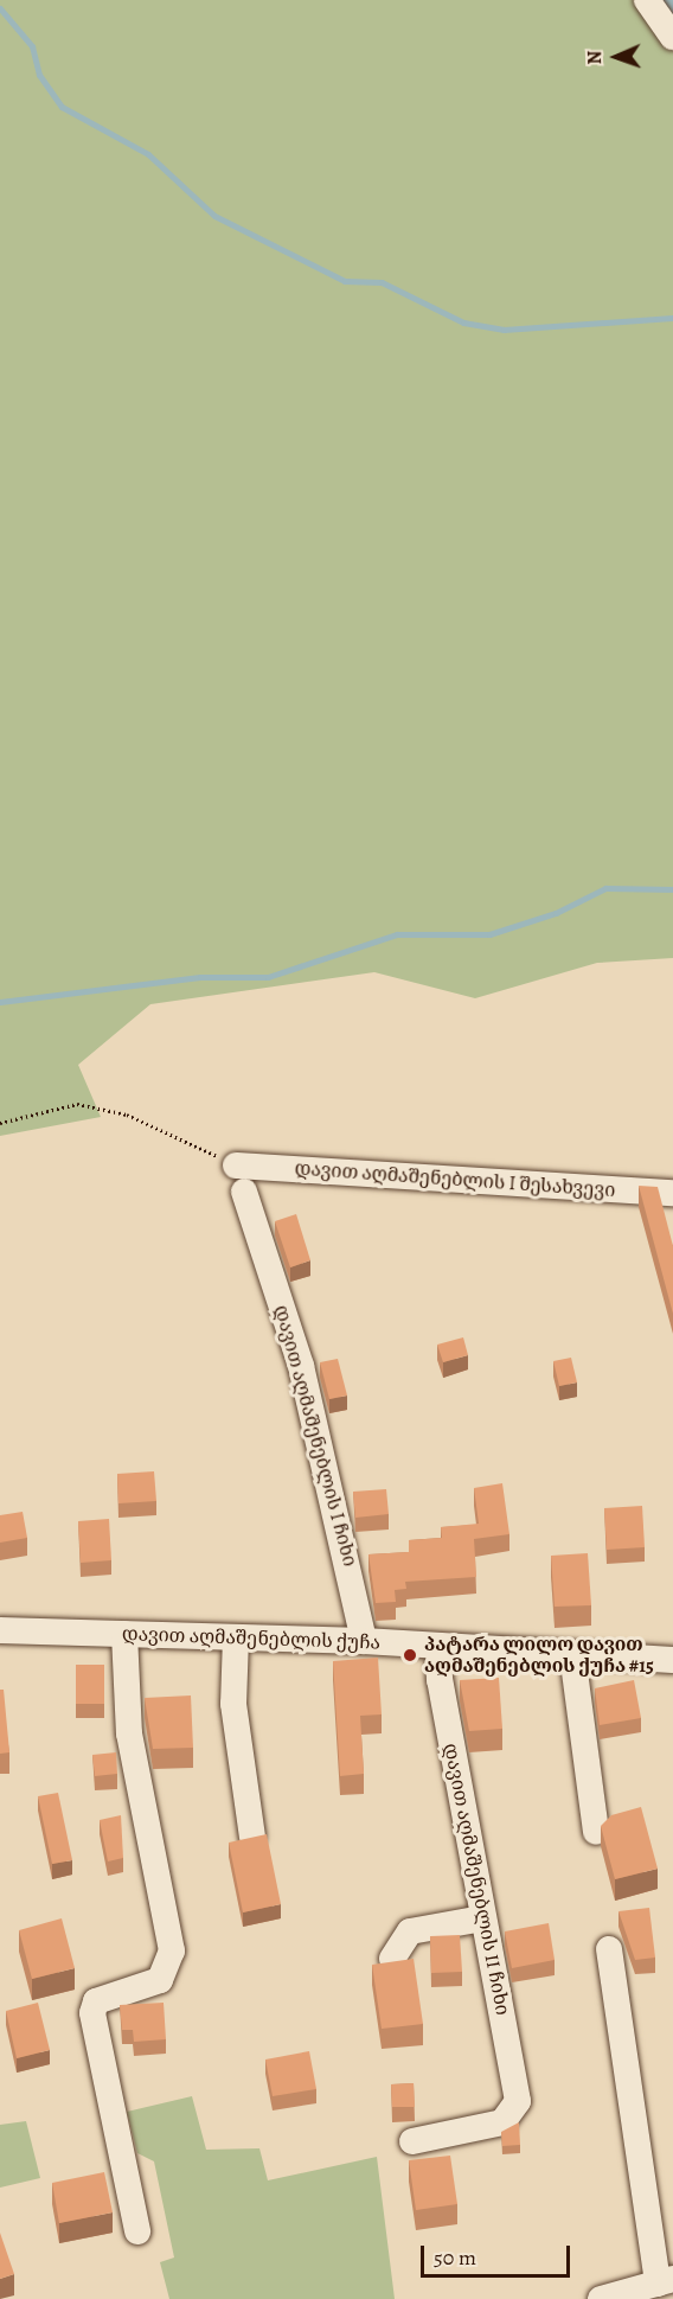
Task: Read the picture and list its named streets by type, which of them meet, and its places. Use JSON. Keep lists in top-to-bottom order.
{
  "streets": {
    "street": [
      "დავით აღმაშენებლის I შესახვევი",
      "დავით აღმაშენებლის I ჩიხი",
      "დავით აღმაშენებლის ქუჩა",
      "დავით აღმაშენებლის II ჩიხი"
    ]
  },
  "crossings": [
    ["დავით აღმაშენებლის I ჩიხი", "დავით აღმაშენებლის ქუჩა"],
    ["დავით აღმაშენებლის ქუჩა", "დავით აღმაშენებლის II ჩიხი"]
  ],
  "places": ["პატარა ლილო დავით აღმაშენებლის ქუჩა #15"],
  "scale_bar": "50 m",
  "north": "left"
}
